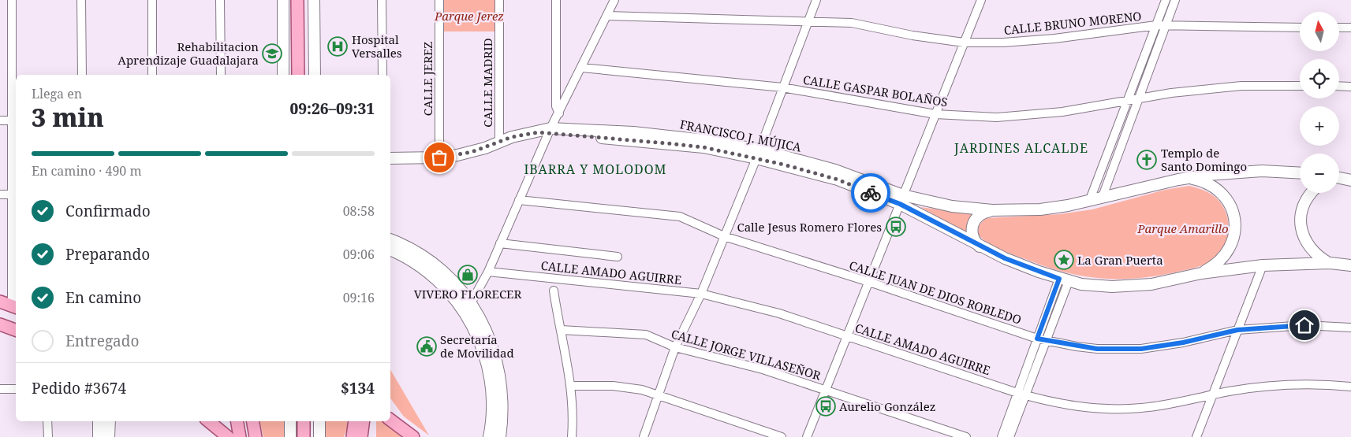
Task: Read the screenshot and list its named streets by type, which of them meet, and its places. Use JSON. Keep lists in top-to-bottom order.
{
  "streets": {
    "street": [
      "CALLE BRUNO MORENO",
      "CALLE JEREZ",
      "CALLE MADRID",
      "CALLE GASPAR BOLAÑOS",
      "FRANCISCO J. MÚJICA",
      "CALLE AMADO AGUIRRE",
      "CALLE JUAN DE DIOS ROBLEDO",
      "CALLE JORGE VILLASEÑOR"
    ]
  },
  "crossings": [
    ["CALLE JEREZ", "FRANCISCO J. MÚJICA"],
    ["CALLE MADRID", "FRANCISCO J. MÚJICA"]
  ],
  "districts": ["JARDINES ALCALDE", "IBARRA Y MOLODOM"],
  "parks": ["Parque Jerez", "Parque Amarillo"],
  "places": {
    "hospital": ["Hospital Versalles"],
    "school or university": ["Rehabilitacion Aprendizaje Guadalajara"],
    "church": ["Templo de Santo Domingo"],
    "bus stop": ["Calle Jesus Romero Flores", "Aurelio González"],
    "place": ["La Gran Puerta"],
    "shop": ["VIVERO FLORECER"],
    "public building": ["Secretaría de Movilidad"]
  },
  "north": "top",
  "page": {
    "map_buttons": ["+", "−"],
    "heading": ["3 min", "Llega en", "09:26–09:31"],
    "panel": ["Pedido #3674", "$134"],
    "bar": "En camino · 490 m",
    "list": [
      ["Confirmado", "08:58"],
      ["Preparando", "09:06"],
      ["En camino", "09:16"],
      "Entregado"
    ]
  }
}
